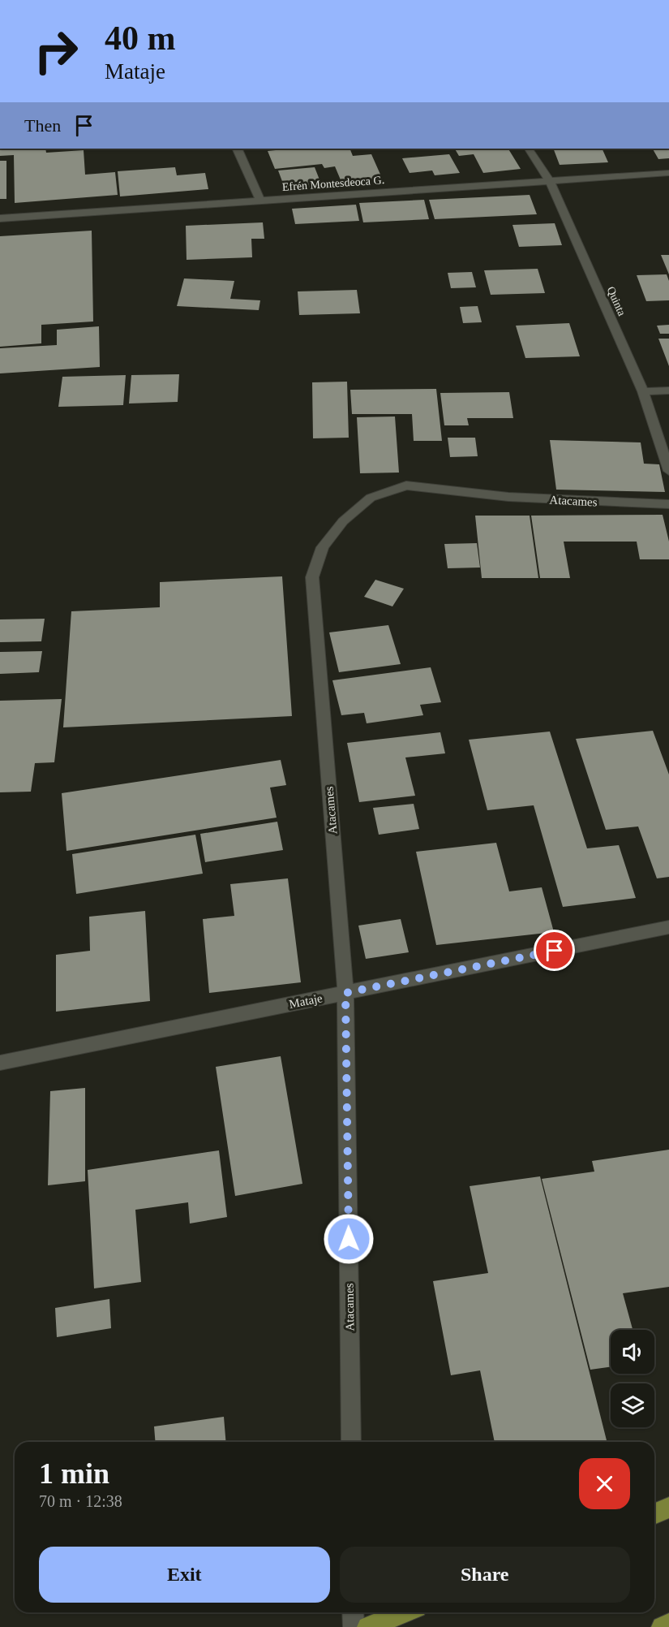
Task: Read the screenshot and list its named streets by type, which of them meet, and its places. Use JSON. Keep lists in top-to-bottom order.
{
  "streets": {
    "street": [
      "Efrén Montesdeoca G.",
      "Quinta",
      "Atacames",
      "Mataje"
    ]
  },
  "crossings": [
    ["Efrén Montesdeoca G.", "Quinta"],
    ["Atacames", "Mataje"]
  ],
  "page": {
    "turn": ["40 m", "Mataje"],
    "then": "Then",
    "heading": ["1 min", "70 m · 12:38"],
    "buttons": ["Exit", "Share"]
  }
}
